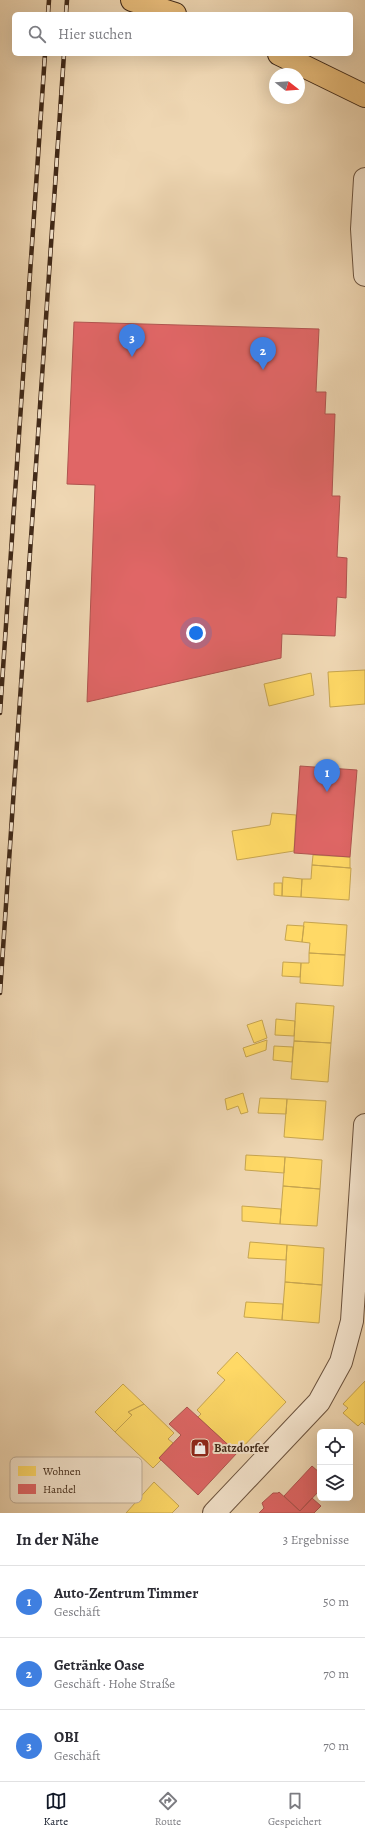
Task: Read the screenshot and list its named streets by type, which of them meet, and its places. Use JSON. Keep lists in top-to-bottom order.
{
  "places": {
    "shop": ["Batzdorfer"]
  },
  "legend": ["Wohnen", "Handel"],
  "north": "right",
  "page": {
    "search": "Hier suchen",
    "pins": ["3", "2", "1"],
    "heading": ["In der Nähe", "3 Ergebnisse"],
    "list": [
      {
        "mark": "1",
        "name": "Auto-Zentrum Timmer",
        "note": "Geschäft",
        "value": "50 m"
      },
      {
        "mark": "2",
        "name": "Getränke Oase",
        "note": "Geschäft · Hohe Straße",
        "value": "70 m"
      },
      {
        "mark": "3",
        "name": "OBI",
        "note": "Geschäft",
        "value": "70 m"
      }
    ],
    "nav": ["Karte", "Route", "Gespeichert"]
  }
}
